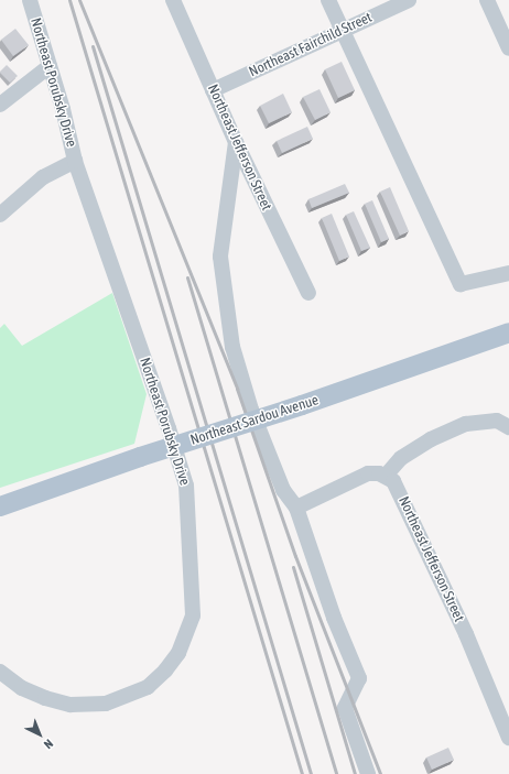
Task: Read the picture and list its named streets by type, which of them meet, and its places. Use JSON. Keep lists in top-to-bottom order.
{
  "streets": {
    "main road": ["Northeast Sardou Avenue"],
    "street": ["Northeast Fairchild Street", "Northeast Porubsky Drive", "Northeast Jefferson Street"]
  },
  "crossings": [
    ["Northeast Fairchild Street", "Northeast Jefferson Street"]
  ],
  "north": "bottom right"
}
